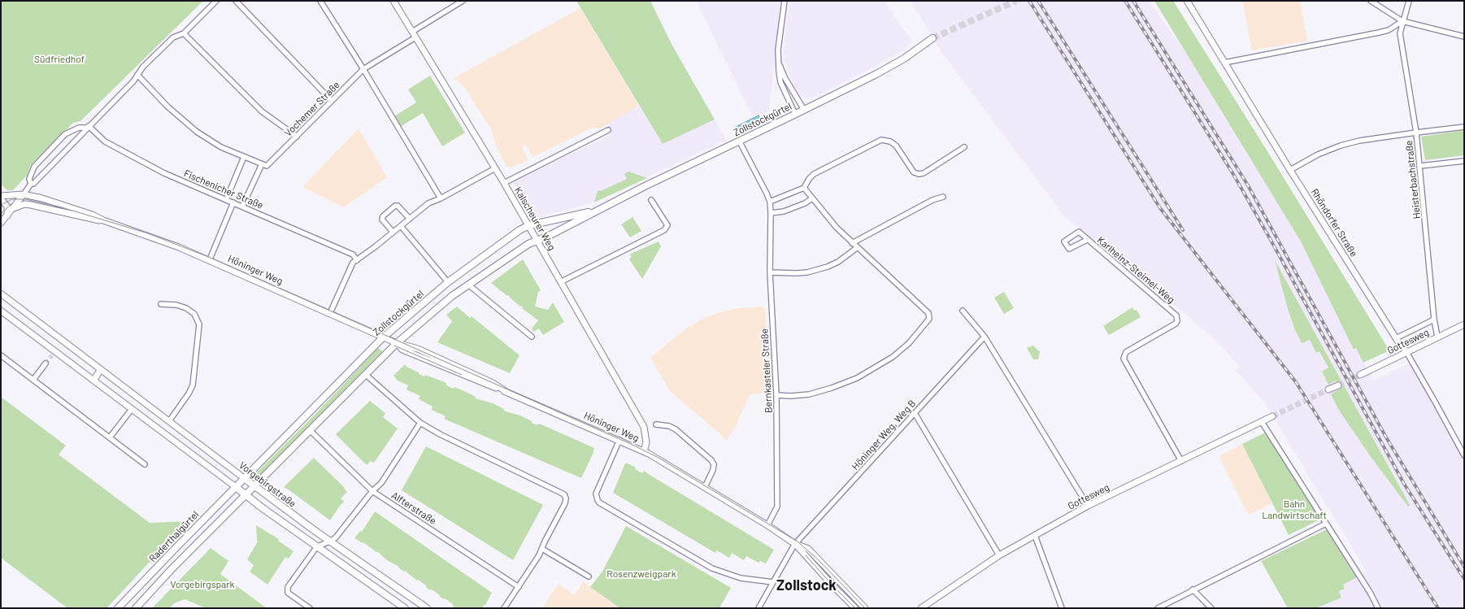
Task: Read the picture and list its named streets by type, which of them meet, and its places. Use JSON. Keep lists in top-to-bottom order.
{
  "streets": {
    "main road": ["Zollstockgürtel", "Vorgebirgstraße", "Raderthalgürtel"],
    "street": [
      "Vochemer Straße",
      "Heisterbachstraße",
      "Fischenicher Straße",
      "Kalscheurer Weg",
      "Rhöndorfer Straße",
      "Höninger Weg",
      "Karlheinz-Steimel-Weg",
      "Gottesweg",
      "Bernkasteler Straße",
      "Höninger Weg, Weg B",
      "Alfterstraße"
    ]
  },
  "crossings": [
    ["Vochemer Straße", "Kalscheurer Weg"],
    ["Zollstockgürtel", "Kalscheurer Weg"],
    ["Zollstockgürtel", "Höninger Weg"],
    ["Zollstockgürtel", "Bernkasteler Straße"],
    ["Zollstockgürtel", "Vorgebirgstraße"],
    ["Zollstockgürtel", "Alfterstraße"],
    ["Zollstockgürtel", "Raderthalgürtel"],
    ["Heisterbachstraße", "Gottesweg"],
    ["Kalscheurer Weg", "Höninger Weg"],
    ["Rhöndorfer Straße", "Gottesweg"],
    ["Höninger Weg", "Bernkasteler Straße"],
    ["Höninger Weg", "Höninger Weg, Weg B"],
    ["Karlheinz-Steimel-Weg", "Gottesweg"],
    ["Vorgebirgstraße", "Raderthalgürtel"]
  ],
  "districts": ["Zollstock"],
  "parks": [
    "Südfriedhof",
    "Bahn Landwirtschaft",
    "Rosenzweigpark",
    "Vorgebirgspark"
  ]
}
